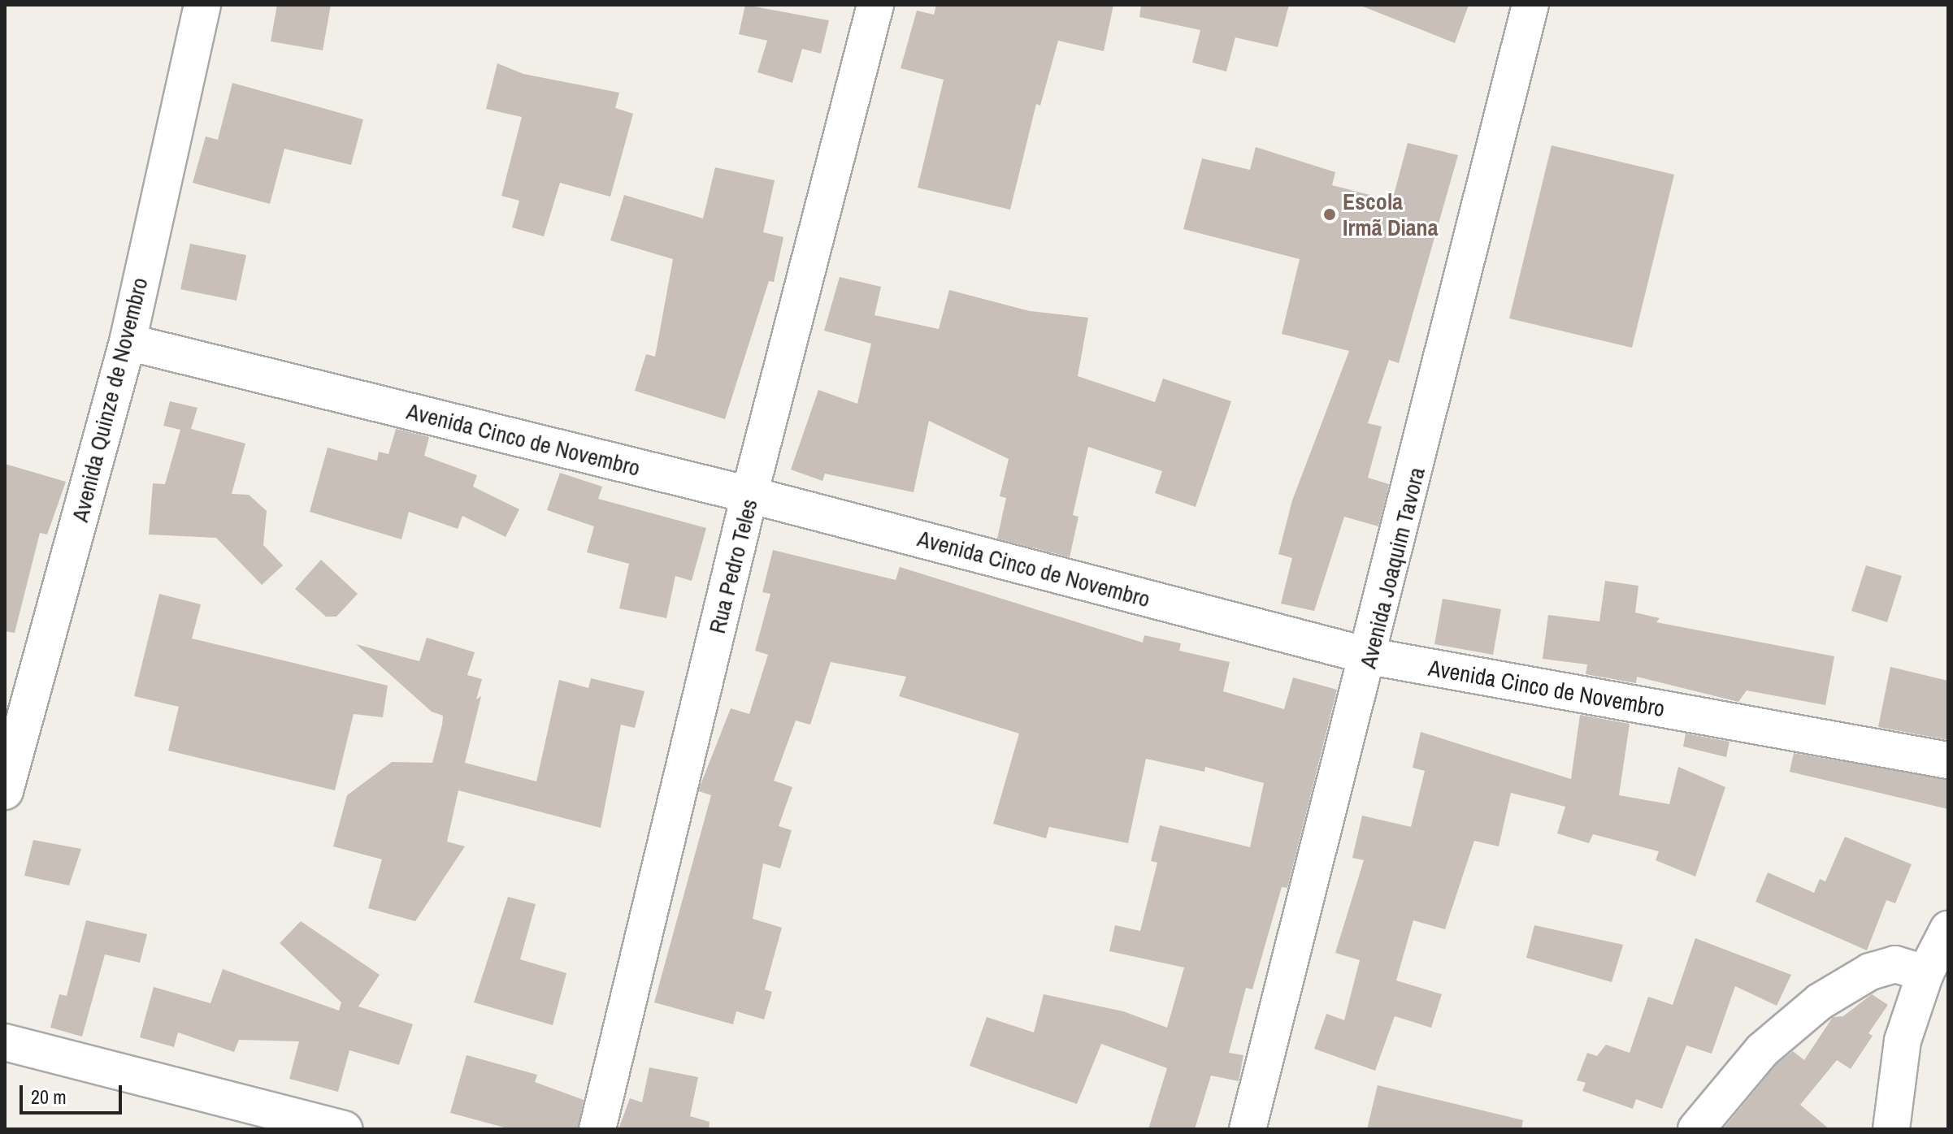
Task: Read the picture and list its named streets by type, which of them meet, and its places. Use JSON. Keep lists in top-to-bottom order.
{
  "streets": {
    "street": [
      "Avenida Quinze de Novembro",
      "Avenida Cinco de Novembro",
      "Rua Pedro Teles",
      "Avenida Joaquim Tavora"
    ]
  },
  "crossings": [
    ["Avenida Quinze de Novembro", "Avenida Cinco de Novembro"],
    ["Avenida Cinco de Novembro", "Rua Pedro Teles"],
    ["Avenida Cinco de Novembro", "Avenida Joaquim Tavora"]
  ],
  "places": ["Escola Irmã Diana"],
  "scale_bar": "20 m"
}
